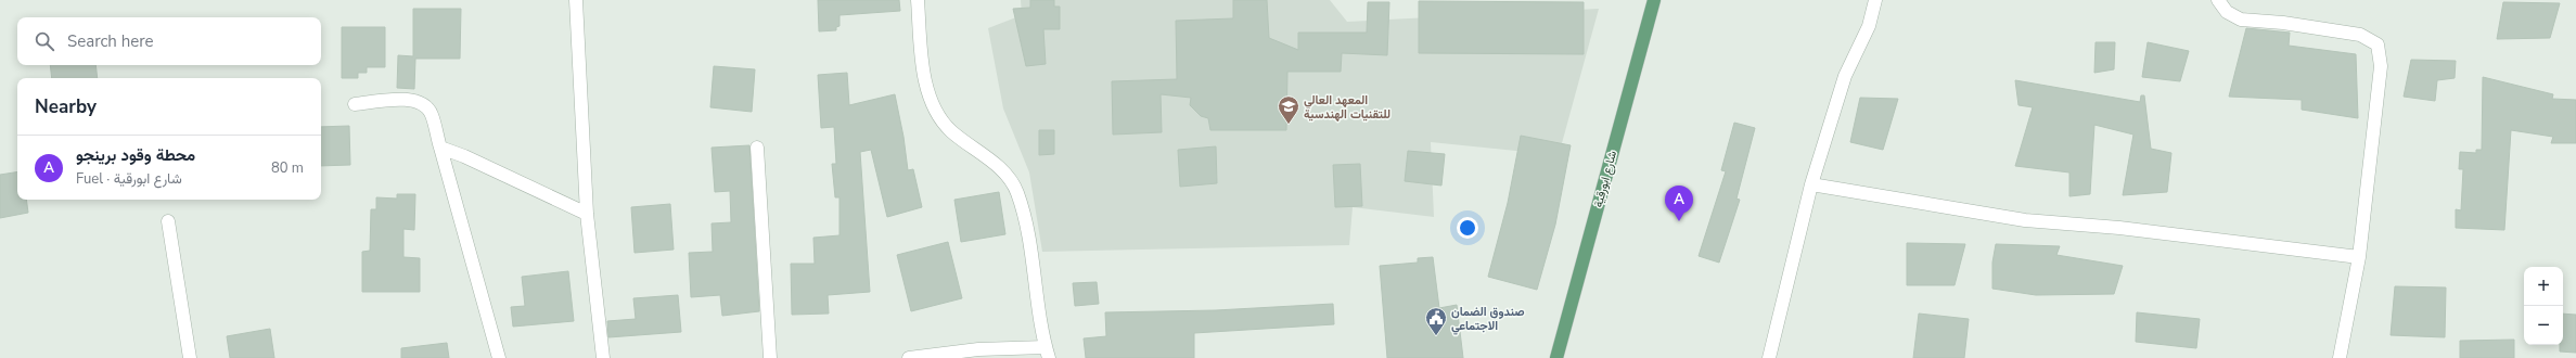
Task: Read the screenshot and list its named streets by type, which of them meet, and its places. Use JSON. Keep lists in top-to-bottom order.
{
  "streets": {
    "main road": ["شارع ابورقية"]
  },
  "places": {
    "school or university": ["المعهد العالي للتقنيات الهندسية"],
    "public building": ["صندوق الضمان الاجتماعي"]
  },
  "page": {
    "search": "Search here",
    "heading": "Nearby",
    "list": [
      {
        "mark": "A",
        "name": "محطة وقود برينجو",
        "note": "Fuel · شارع ابورقية",
        "value": "80 m"
      }
    ],
    "pins": "A",
    "map_buttons": ["+", "−"]
  }
}
